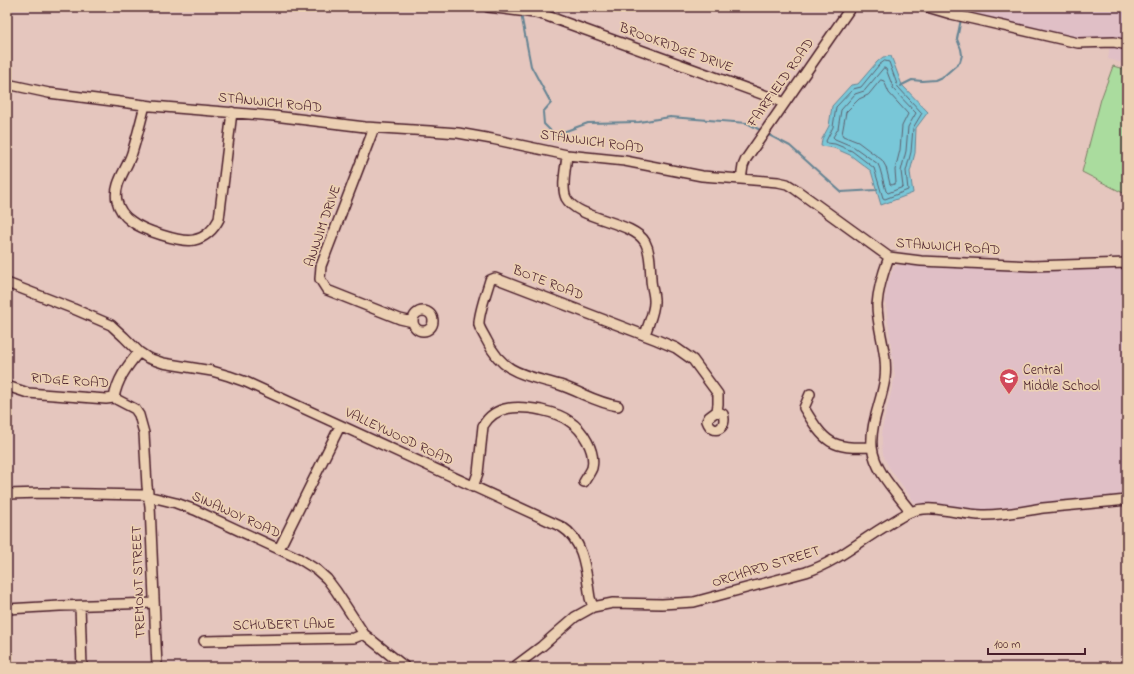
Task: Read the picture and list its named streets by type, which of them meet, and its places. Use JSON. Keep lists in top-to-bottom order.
{
  "streets": {
    "street": [
      "BROOKRIDGE DRIVE",
      "FAIRFIELD ROAD",
      "STANWICH ROAD",
      "ANNJIM DRIVE",
      "BOTE ROAD",
      "RIDGE ROAD",
      "VALLEYWOOD ROAD",
      "SINAWOY ROAD",
      "ORCHARD STREET",
      "TREMONT STREET",
      "SCHUBERT LANE"
    ]
  },
  "crossings": [
    ["BROOKRIDGE DRIVE", "FAIRFIELD ROAD"],
    ["FAIRFIELD ROAD", "STANWICH ROAD"],
    ["STANWICH ROAD", "ANNJIM DRIVE"],
    ["RIDGE ROAD", "SINAWOY ROAD"],
    ["RIDGE ROAD", "TREMONT STREET"],
    ["VALLEYWOOD ROAD", "ORCHARD STREET"],
    ["SINAWOY ROAD", "TREMONT STREET"],
    ["SINAWOY ROAD", "SCHUBERT LANE"]
  ],
  "places": {
    "school or university": ["Central Middle School"]
  },
  "scale_bar": "100 m"
}
